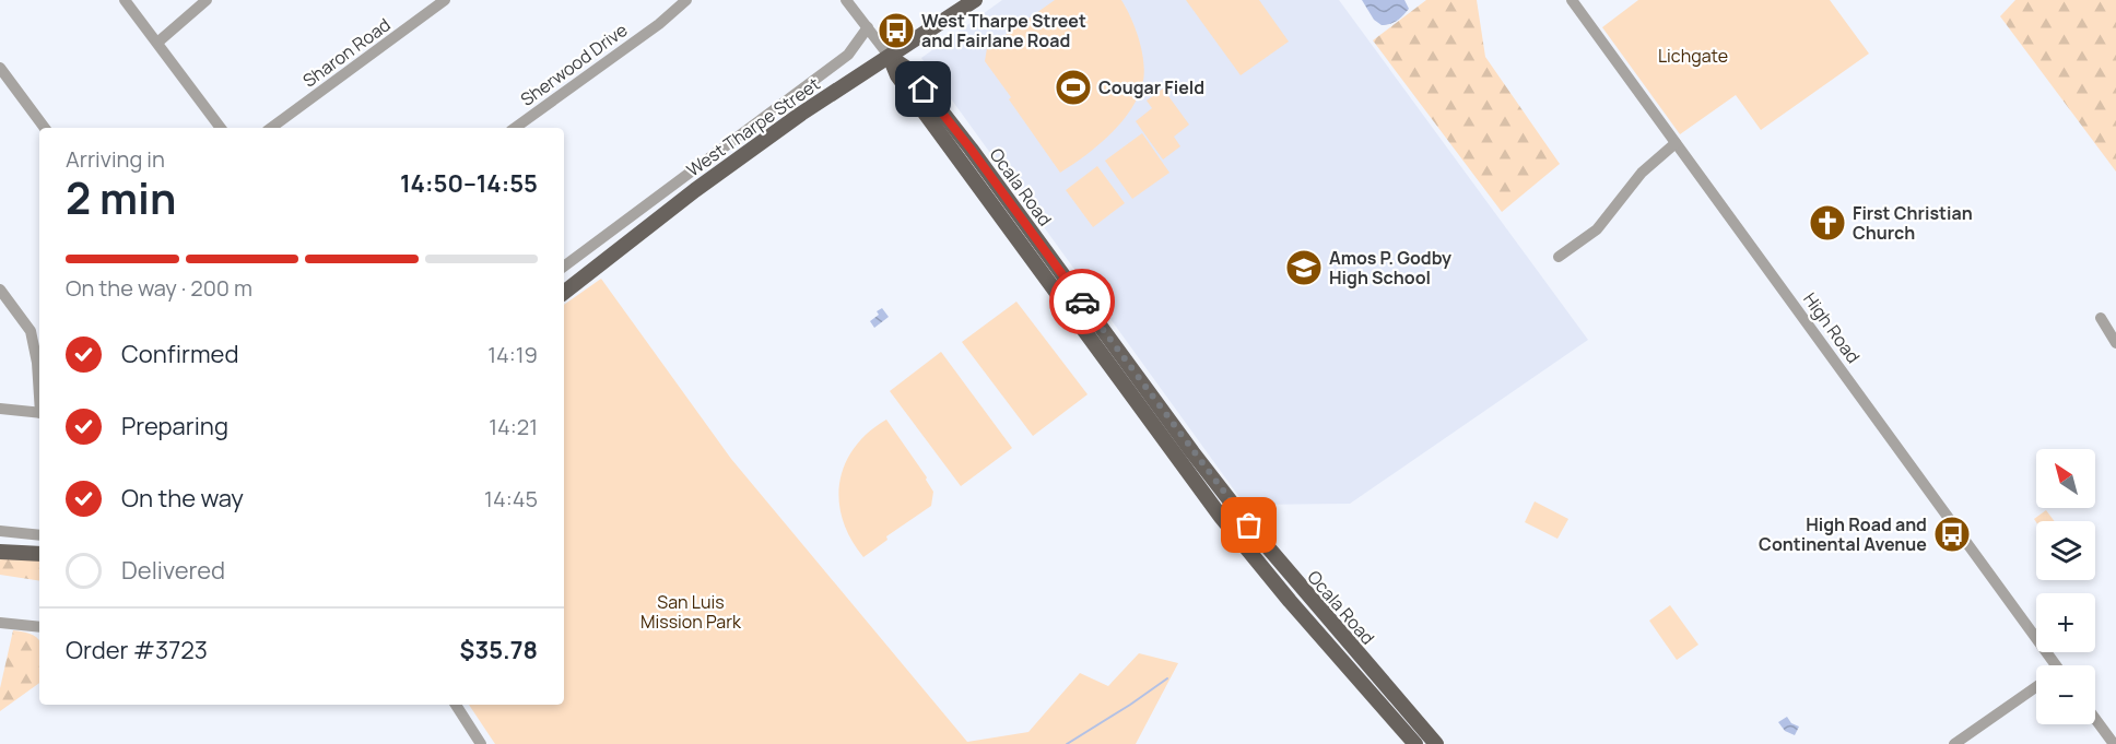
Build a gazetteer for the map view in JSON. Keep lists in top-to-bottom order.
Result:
{
  "streets": {
    "main road": ["West Tharpe Street", "Ocala Road"],
    "street": ["Sharon Road", "Sherwood Drive", "High Road"]
  },
  "crossings": [
    ["West Tharpe Street", "Ocala Road"]
  ],
  "parks": ["Lichgate", "San Luis Mission Park"],
  "places": {
    "bus stop": ["West Tharpe Street and Fairlane Road", "High Road and Continental Avenue"],
    "sports": ["Cougar Field"],
    "church": ["First Christian Church"],
    "school or university": ["Amos P. Godby High School"]
  },
  "north": "top left",
  "page": {
    "heading": ["2 min", "Arriving in", "14:50–14:55"],
    "panel": ["Order #3723", "$35.78"],
    "bar": "On the way · 200 m",
    "list": [
      ["Confirmed", "14:19"],
      ["Preparing", "14:21"],
      ["On the way", "14:45"],
      "Delivered"
    ],
    "map_buttons": ["+", "−"]
  }
}
